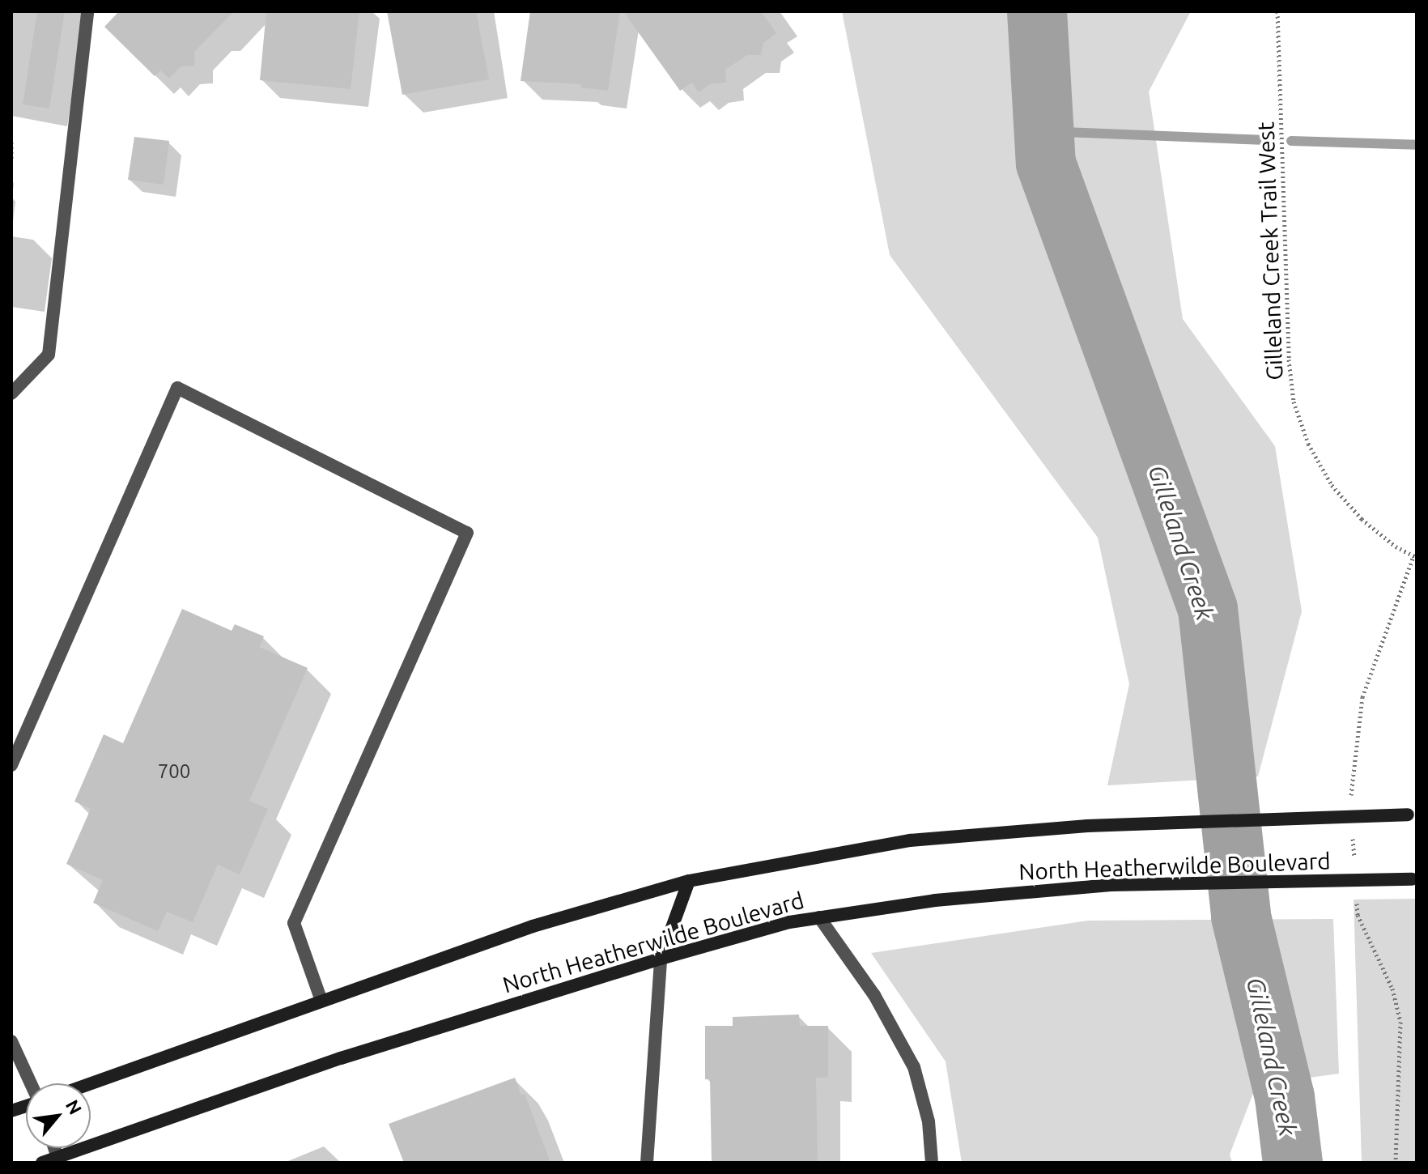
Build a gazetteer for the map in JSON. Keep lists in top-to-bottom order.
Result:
{
  "streets": {
    "main road": ["North Heatherwilde Boulevard"],
    "path": ["Gilleland Creek Trail West"]
  },
  "water": ["Gilleland Creek"],
  "house_numbers": ["700"],
  "north": "top right"
}
